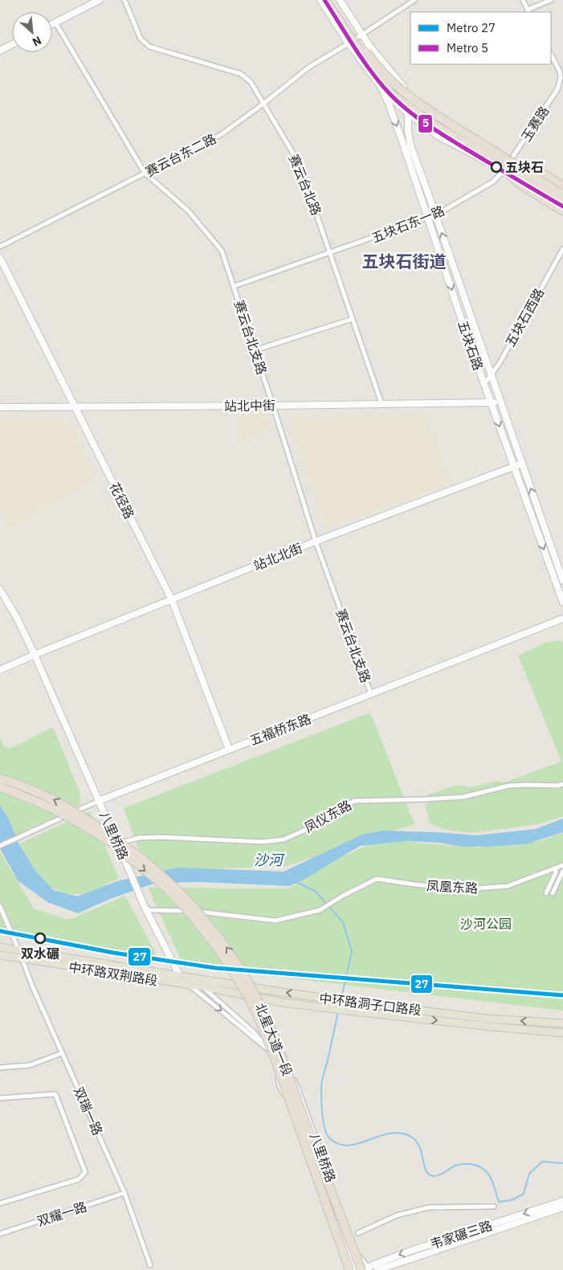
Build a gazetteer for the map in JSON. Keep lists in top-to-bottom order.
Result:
{
  "streets": {
    "highway": ["北星大道一段"],
    "main road": ["中环路双荆路段", "中环路洞子口路段"],
    "street": [
      "玉赛路",
      "赛云台东二路",
      "赛云台北路",
      "五块石东一路",
      "五块石西路",
      "赛云台北支路",
      "五块石路",
      "站北中街",
      "花径路",
      "站北北街",
      "五福桥东路",
      "凤仪东路",
      "八里桥路",
      "凤凰东路",
      "双瑞一路",
      "双耀一路",
      "韦家碾三路"
    ]
  },
  "crossings": [
    ["玉赛路", "五块石东一路"],
    ["赛云台东二路", "赛云台北路"],
    ["赛云台东二路", "赛云台北支路"],
    ["赛云台北路", "五块石东一路"],
    ["赛云台北路", "站北中街"],
    ["五块石东一路", "赛云台北支路"],
    ["五块石东一路", "五块石路"],
    ["五块石西路", "五块石路"],
    ["赛云台北支路", "站北中街"],
    ["赛云台北支路", "站北北街"],
    ["赛云台北支路", "五福桥东路"],
    ["五块石路", "站北中街"],
    ["五块石路", "站北北街"],
    ["站北中街", "花径路"],
    ["花径路", "站北北街"],
    ["花径路", "五福桥东路"],
    ["站北北街", "八里桥路"],
    ["五福桥东路", "八里桥路"],
    ["凤仪东路", "八里桥路"],
    ["八里桥路", "凤凰东路"],
    ["八里桥路", "中环路双荆路段"],
    ["八里桥路", "中环路洞子口路段"],
    ["八里桥路", "北星大道一段"],
    ["八里桥路", "韦家碾三路"],
    ["中环路双荆路段", "中环路洞子口路段"],
    ["中环路双荆路段", "双瑞一路"],
    ["北星大道一段", "韦家碾三路"],
    ["双瑞一路", "双耀一路"]
  ],
  "districts": ["五块石街道"],
  "water": ["沙河"],
  "parks": ["沙河公园"],
  "places": ["五块石", "双水碾"],
  "lines": ["metro line 5", "metro line 27"],
  "legend": ["Metro 27", "Metro 5"],
  "north": "bottom right"
}
